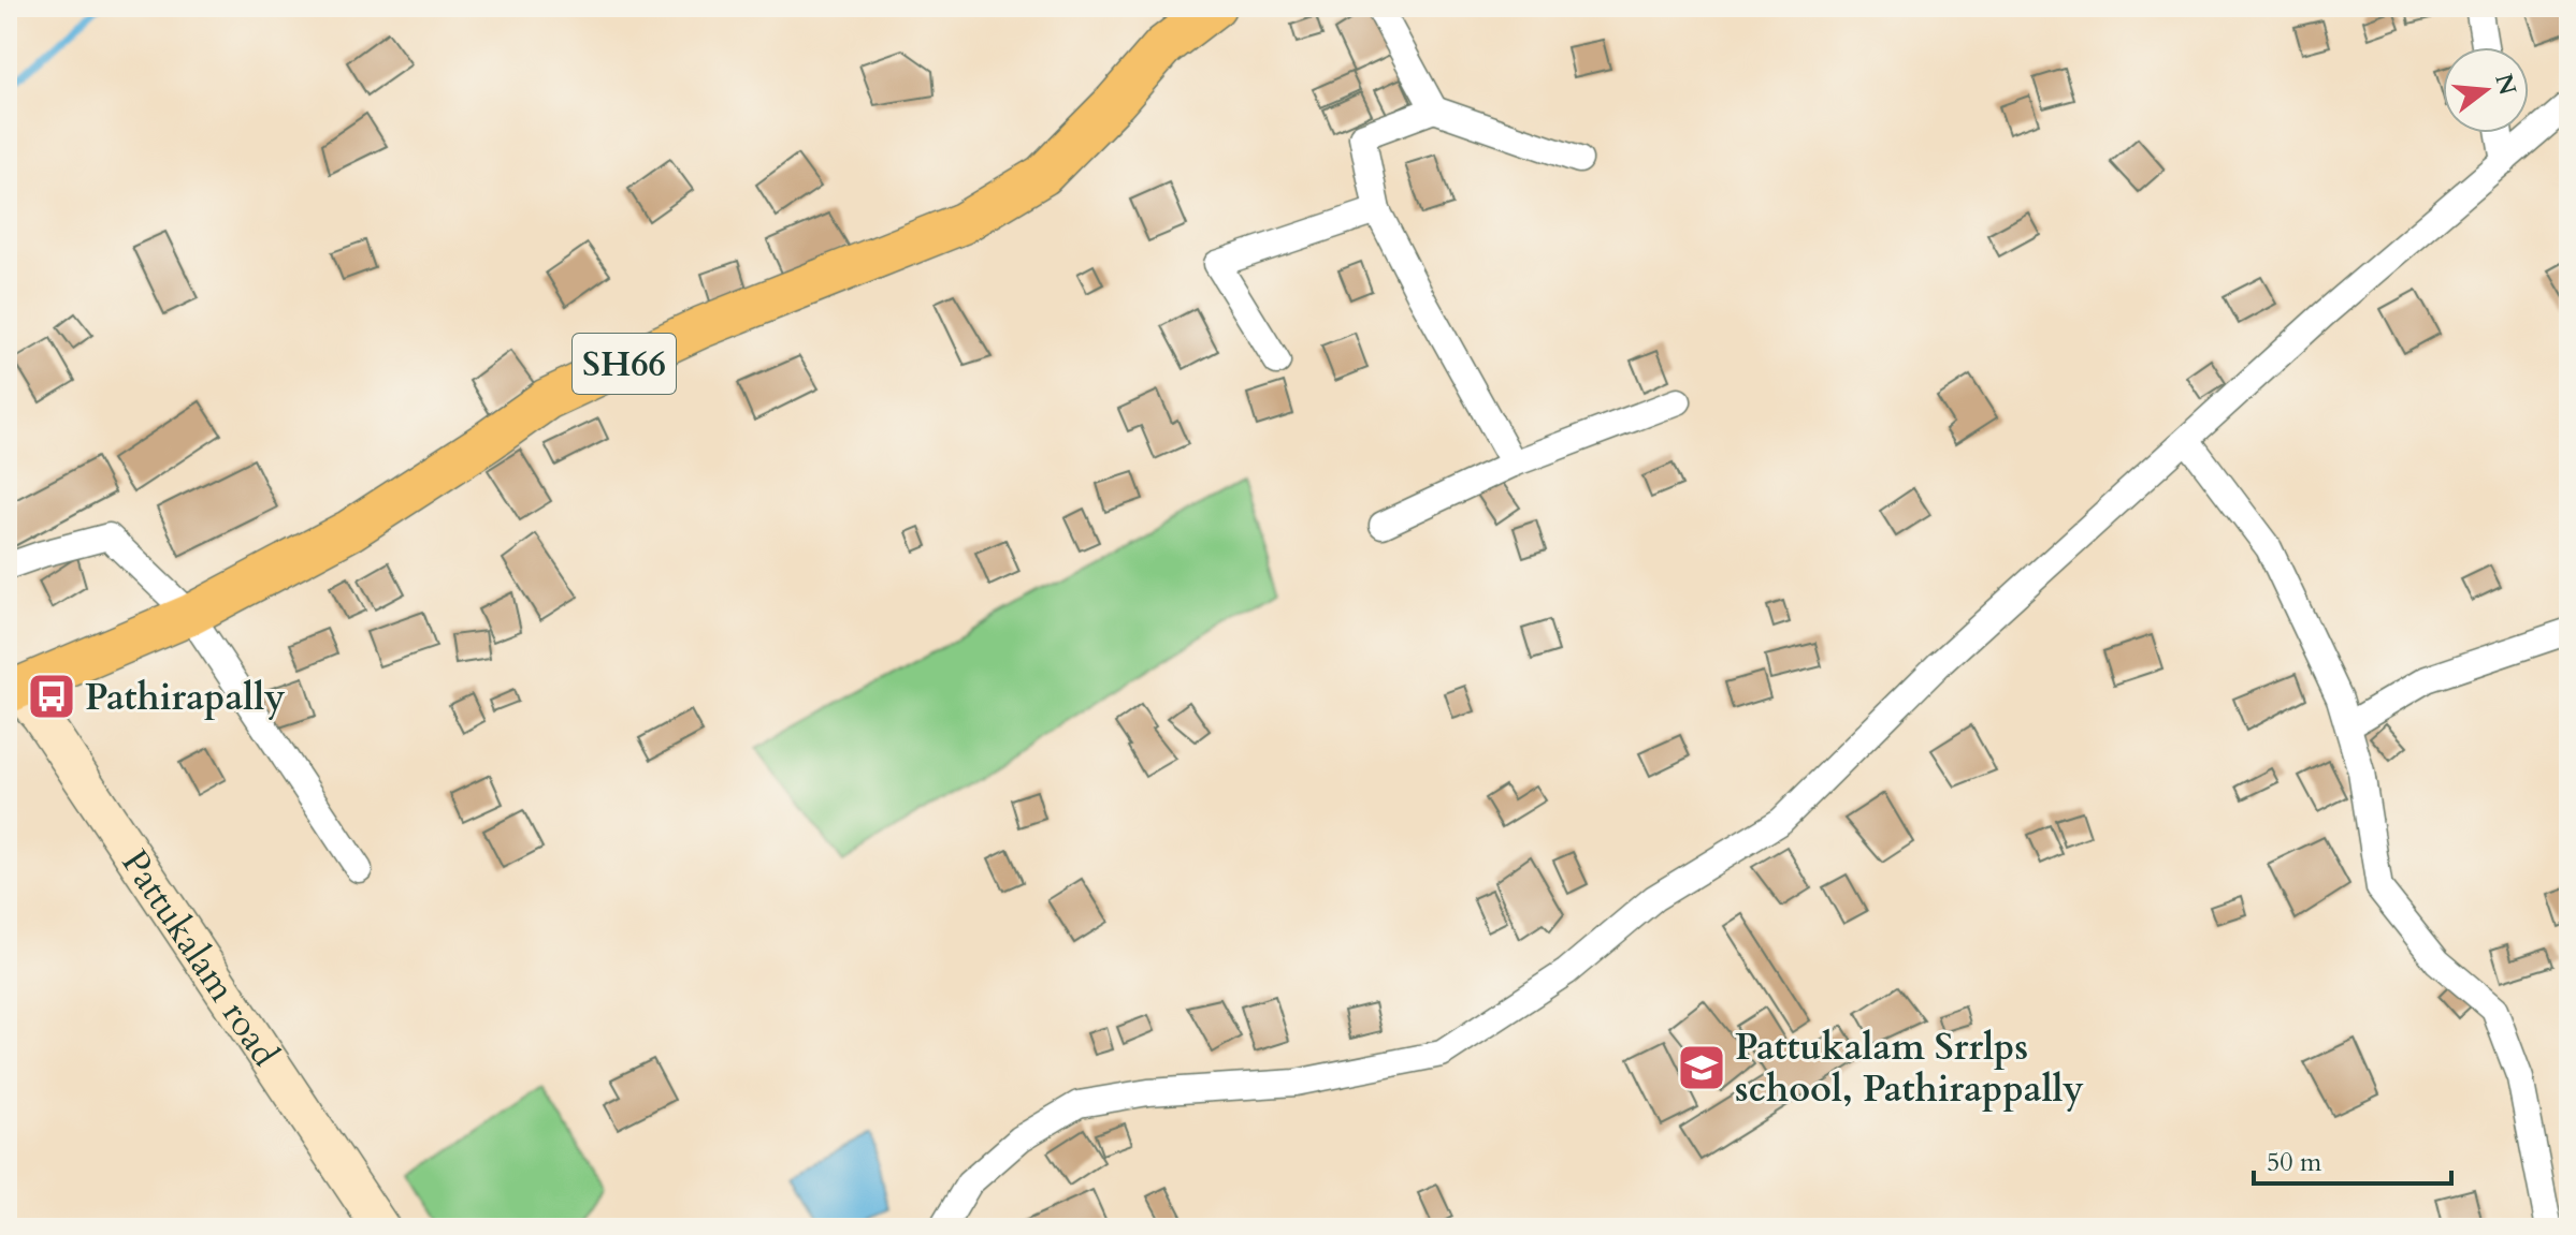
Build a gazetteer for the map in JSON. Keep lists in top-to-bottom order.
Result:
{
  "streets": {
    "main road": ["SH66", "Pattukalam road"]
  },
  "crossings": [
    ["SH66", "Pattukalam road"]
  ],
  "places": {
    "bus stop": ["Pathirapally"],
    "school or university": ["Pattukalam Srrlps school, Pathirappally"]
  },
  "scale_bar": "50 m",
  "north": "right"
}
